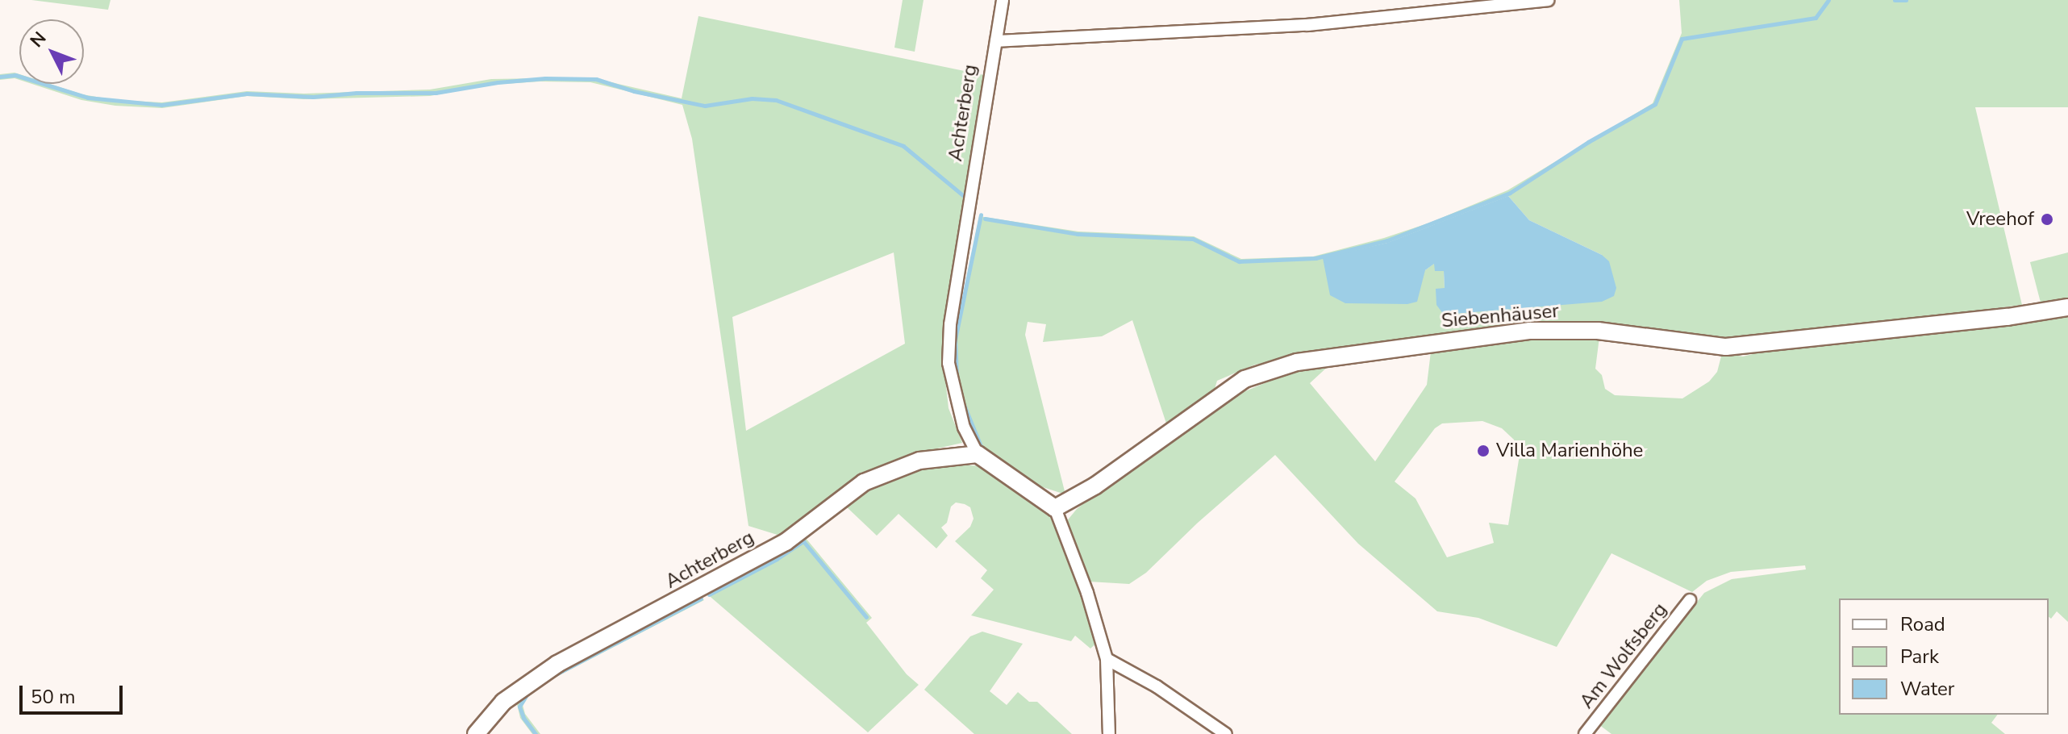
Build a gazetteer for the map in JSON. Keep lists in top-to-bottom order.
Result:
{
  "streets": {
    "street": ["Achterberg", "Siebenhäuser", "Am Wolfsberg"]
  },
  "crossings": [
    ["Achterberg", "Siebenhäuser"]
  ],
  "places": ["Vreehof", "Villa Marienhöhe"],
  "legend": ["Road", "Park", "Water"],
  "scale_bar": "50 m",
  "north": "top left"
}
